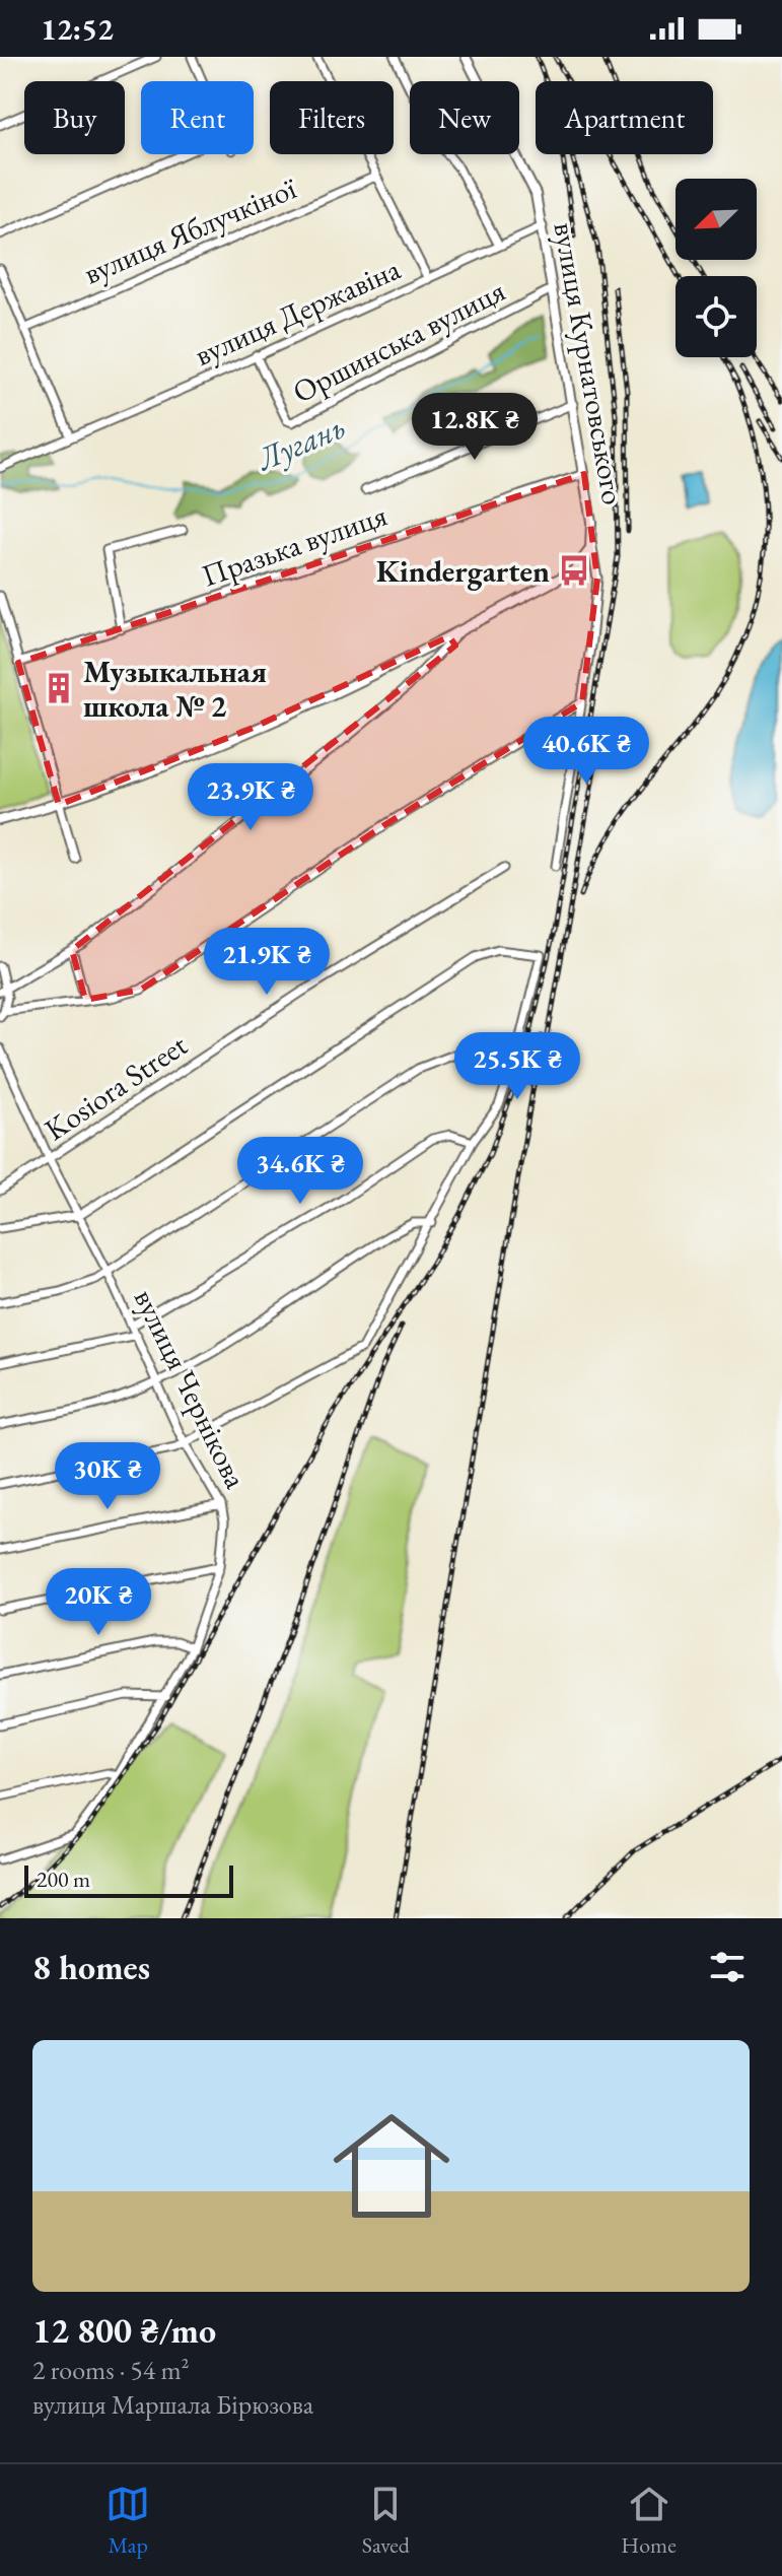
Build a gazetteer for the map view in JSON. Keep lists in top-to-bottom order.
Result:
{
  "streets": {
    "street": [
      "вулиця Яблучкіної",
      "вулиця Державіна",
      "Оршинська вулиця",
      "вулиця Курнатовського",
      "Празька вулиця",
      "Kosiora Street",
      "вулиця Чернікова"
    ]
  },
  "crossings": [
    ["вулиця Державіна", "Оршинська вулиця"],
    ["вулиця Державіна", "вулиця Курнатовського"],
    ["Оршинська вулиця", "вулиця Курнатовського"],
    ["вулиця Курнатовського", "Празька вулиця"],
    ["Kosiora Street", "вулиця Чернікова"]
  ],
  "water": ["Лугань"],
  "places": {
    "bus stop": ["Kindergarten"],
    "building": ["Музыкальная школа № 2"]
  },
  "scale_bar": "200 m",
  "north": "bottom left",
  "page": {
    "status": "12:52",
    "chip": [
      "Buy",
      "Rent",
      "Filters",
      "New",
      "Apartment"
    ],
    "price": [
      "12.8K ₴",
      "40.6K ₴",
      "23.9K ₴",
      "21.9K ₴",
      "25.5K ₴",
      "34.6K ₴",
      "30K ₴",
      "20K ₴"
    ],
    "scale": "200 m",
    "heading": "8 homes",
    "list": [
      {
        "name": "12 800 ₴/mo",
        "note": "2 rooms · 54 m² · вулиця Маршала Бірюзова"
      }
    ],
    "tabs": ["Map", "Saved", "Home"]
  }
}
